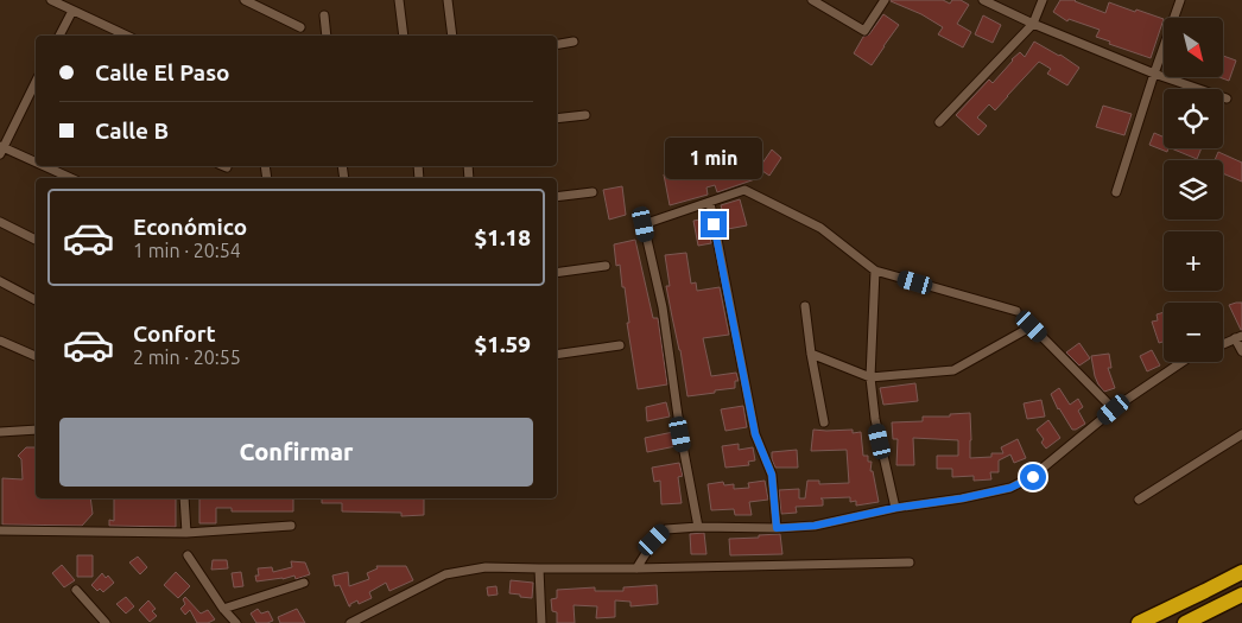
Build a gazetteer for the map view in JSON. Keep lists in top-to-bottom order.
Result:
{
  "north": "bottom right",
  "page": {
    "map_buttons": ["+", "−"],
    "banner": ["Calle El Paso", "Calle B"],
    "bubble": "1 min",
    "list": [
      {
        "name": "Económico",
        "note": "1 min · 20:54",
        "value": "$1.18"
      },
      {
        "name": "Confort",
        "note": "2 min · 20:55",
        "value": "$1.59"
      }
    ],
    "buttons": "Confirmar"
  }
}
